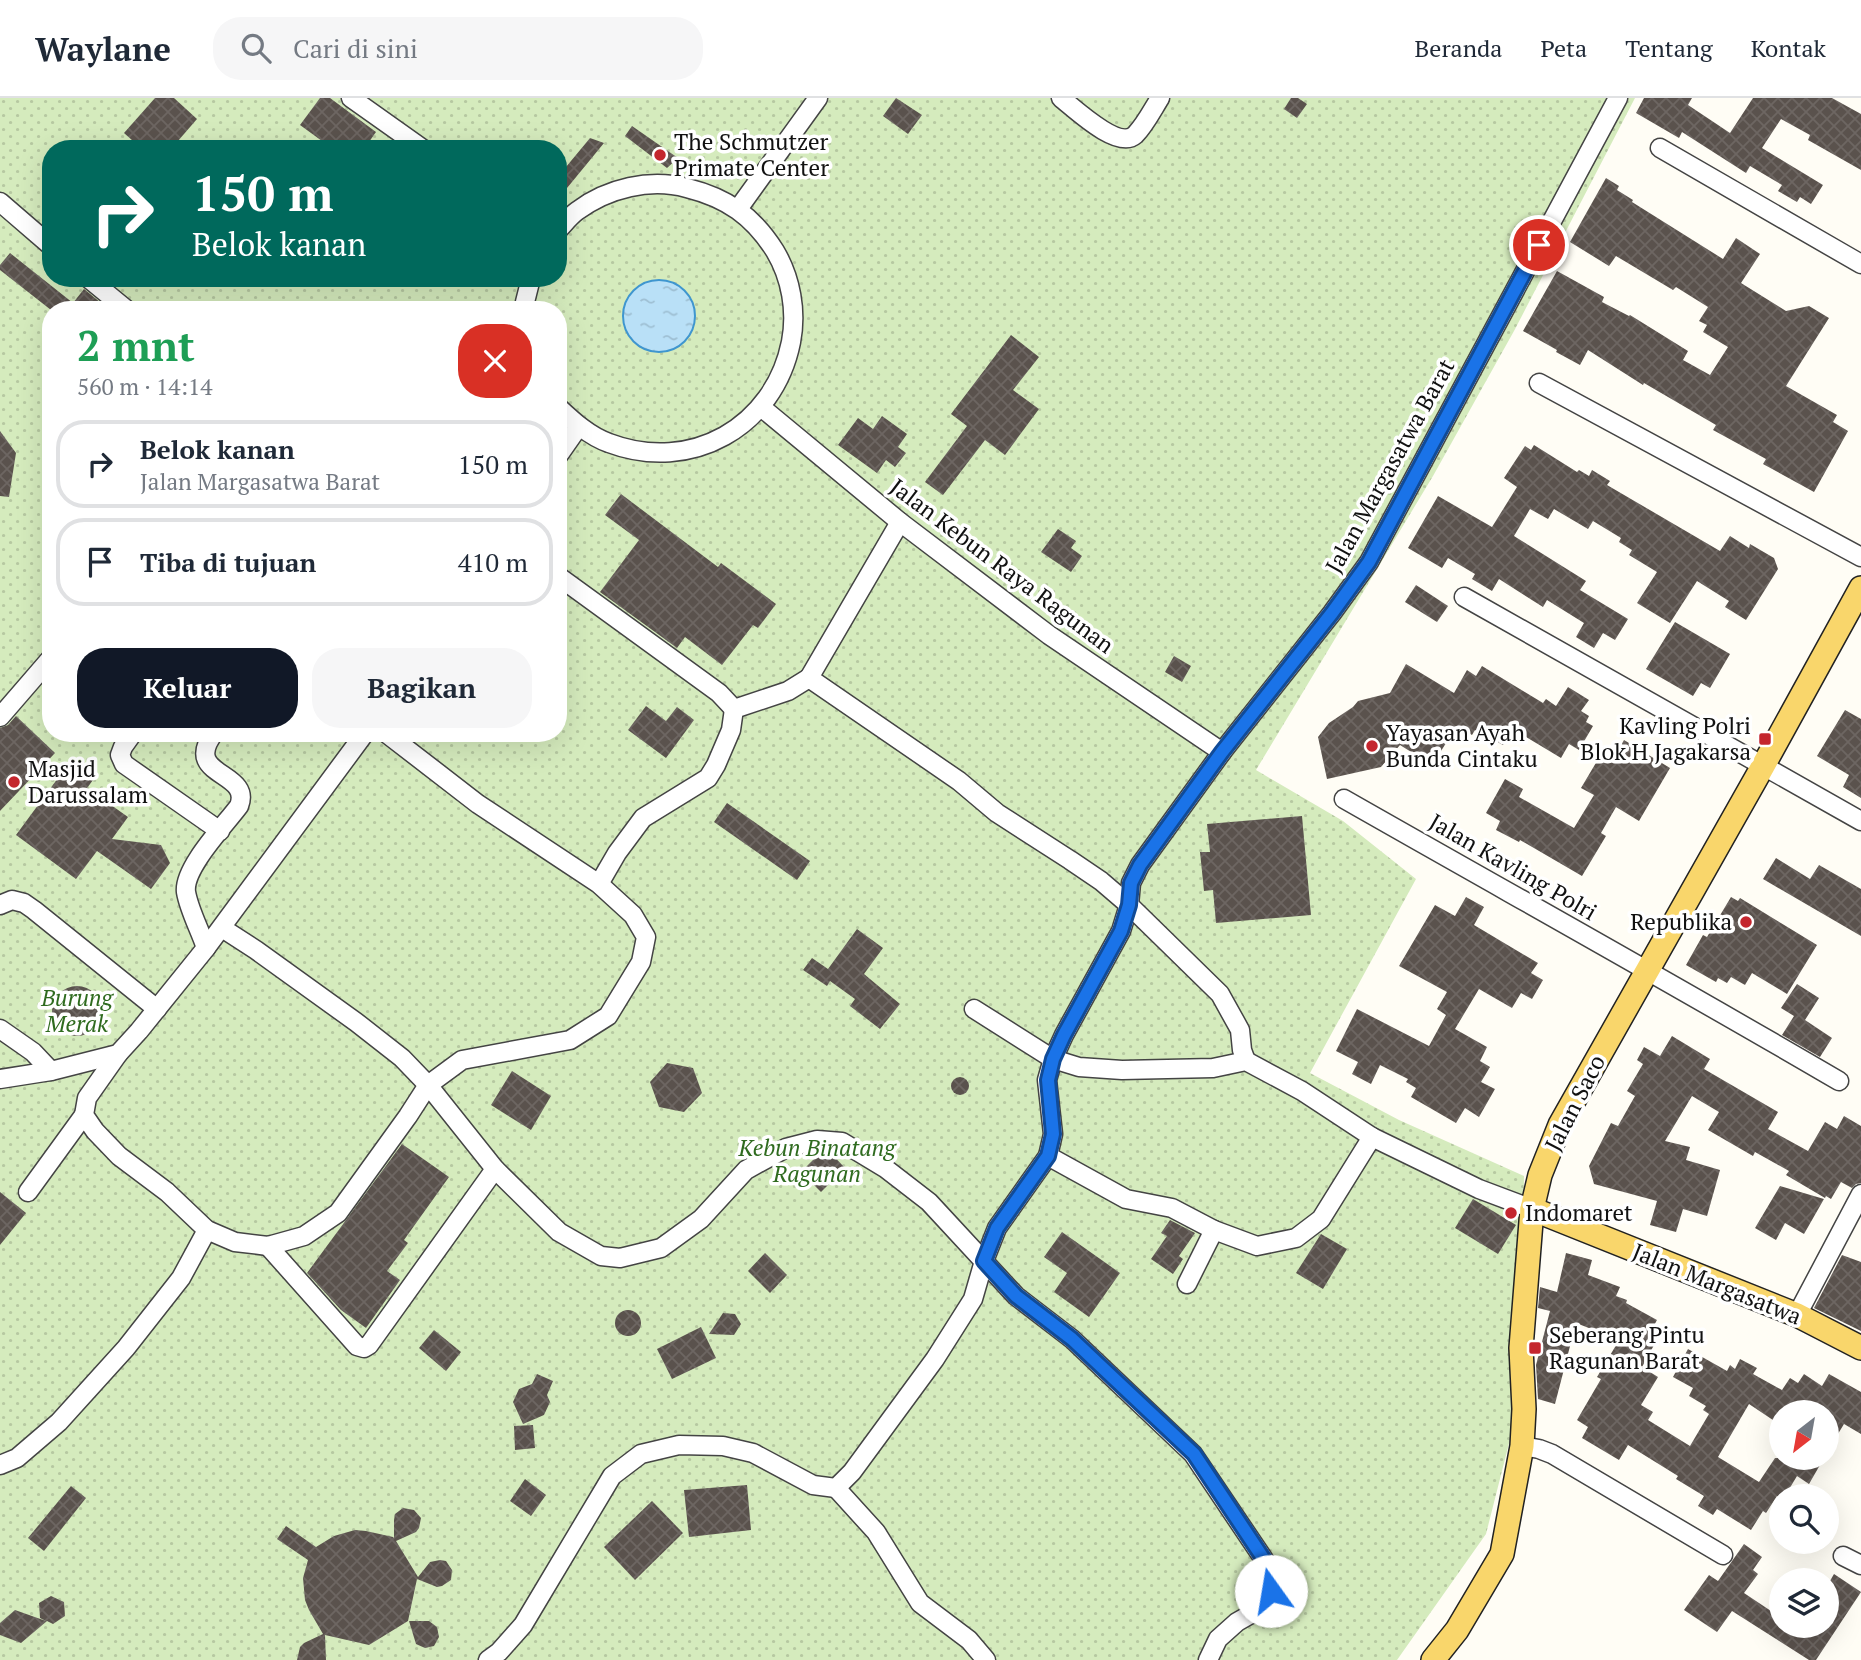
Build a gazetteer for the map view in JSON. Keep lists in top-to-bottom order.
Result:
{
  "streets": {
    "main road": ["Jalan Saco", "Jalan Margasatwa"],
    "street": ["Jalan Margasatwa Barat", "Jalan Kebun Raya Ragunan", "Jalan Kavling Polri"]
  },
  "crossings": [
    ["Jalan Margasatwa Barat", "Jalan Kebun Raya Ragunan"],
    ["Jalan Kavling Polri", "Jalan Saco"],
    ["Jalan Saco", "Jalan Margasatwa"]
  ],
  "parks": ["Burung Merak", "Kebun Binatang Ragunan"],
  "places": {
    "other": [
      "The Schmutzer Primate Center",
      "Yayasan Ayah Bunda Cintaku",
      "Masjid Darussalam",
      "Republika",
      "Indomaret"
    ],
    "transit": ["Kavling Polri Blok H Jagakarsa", "Seberang Pintu Ragunan Barat"]
  },
  "north": "bottom left",
  "page": {
    "header": "Waylane",
    "search": "Cari di sini",
    "nav": [
      "Beranda",
      "Peta",
      "Tentang",
      "Kontak"
    ],
    "turn": ["150 m", "Belok kanan"],
    "heading": ["2 mnt", "560 m · 14:14"],
    "list": [
      {
        "name": "Belok kanan",
        "note": "Jalan Margasatwa Barat",
        "value": "150 m"
      },
      {
        "name": "Tiba di tujuan",
        "value": "410 m"
      }
    ],
    "buttons": ["Keluar", "Bagikan"]
  }
}
